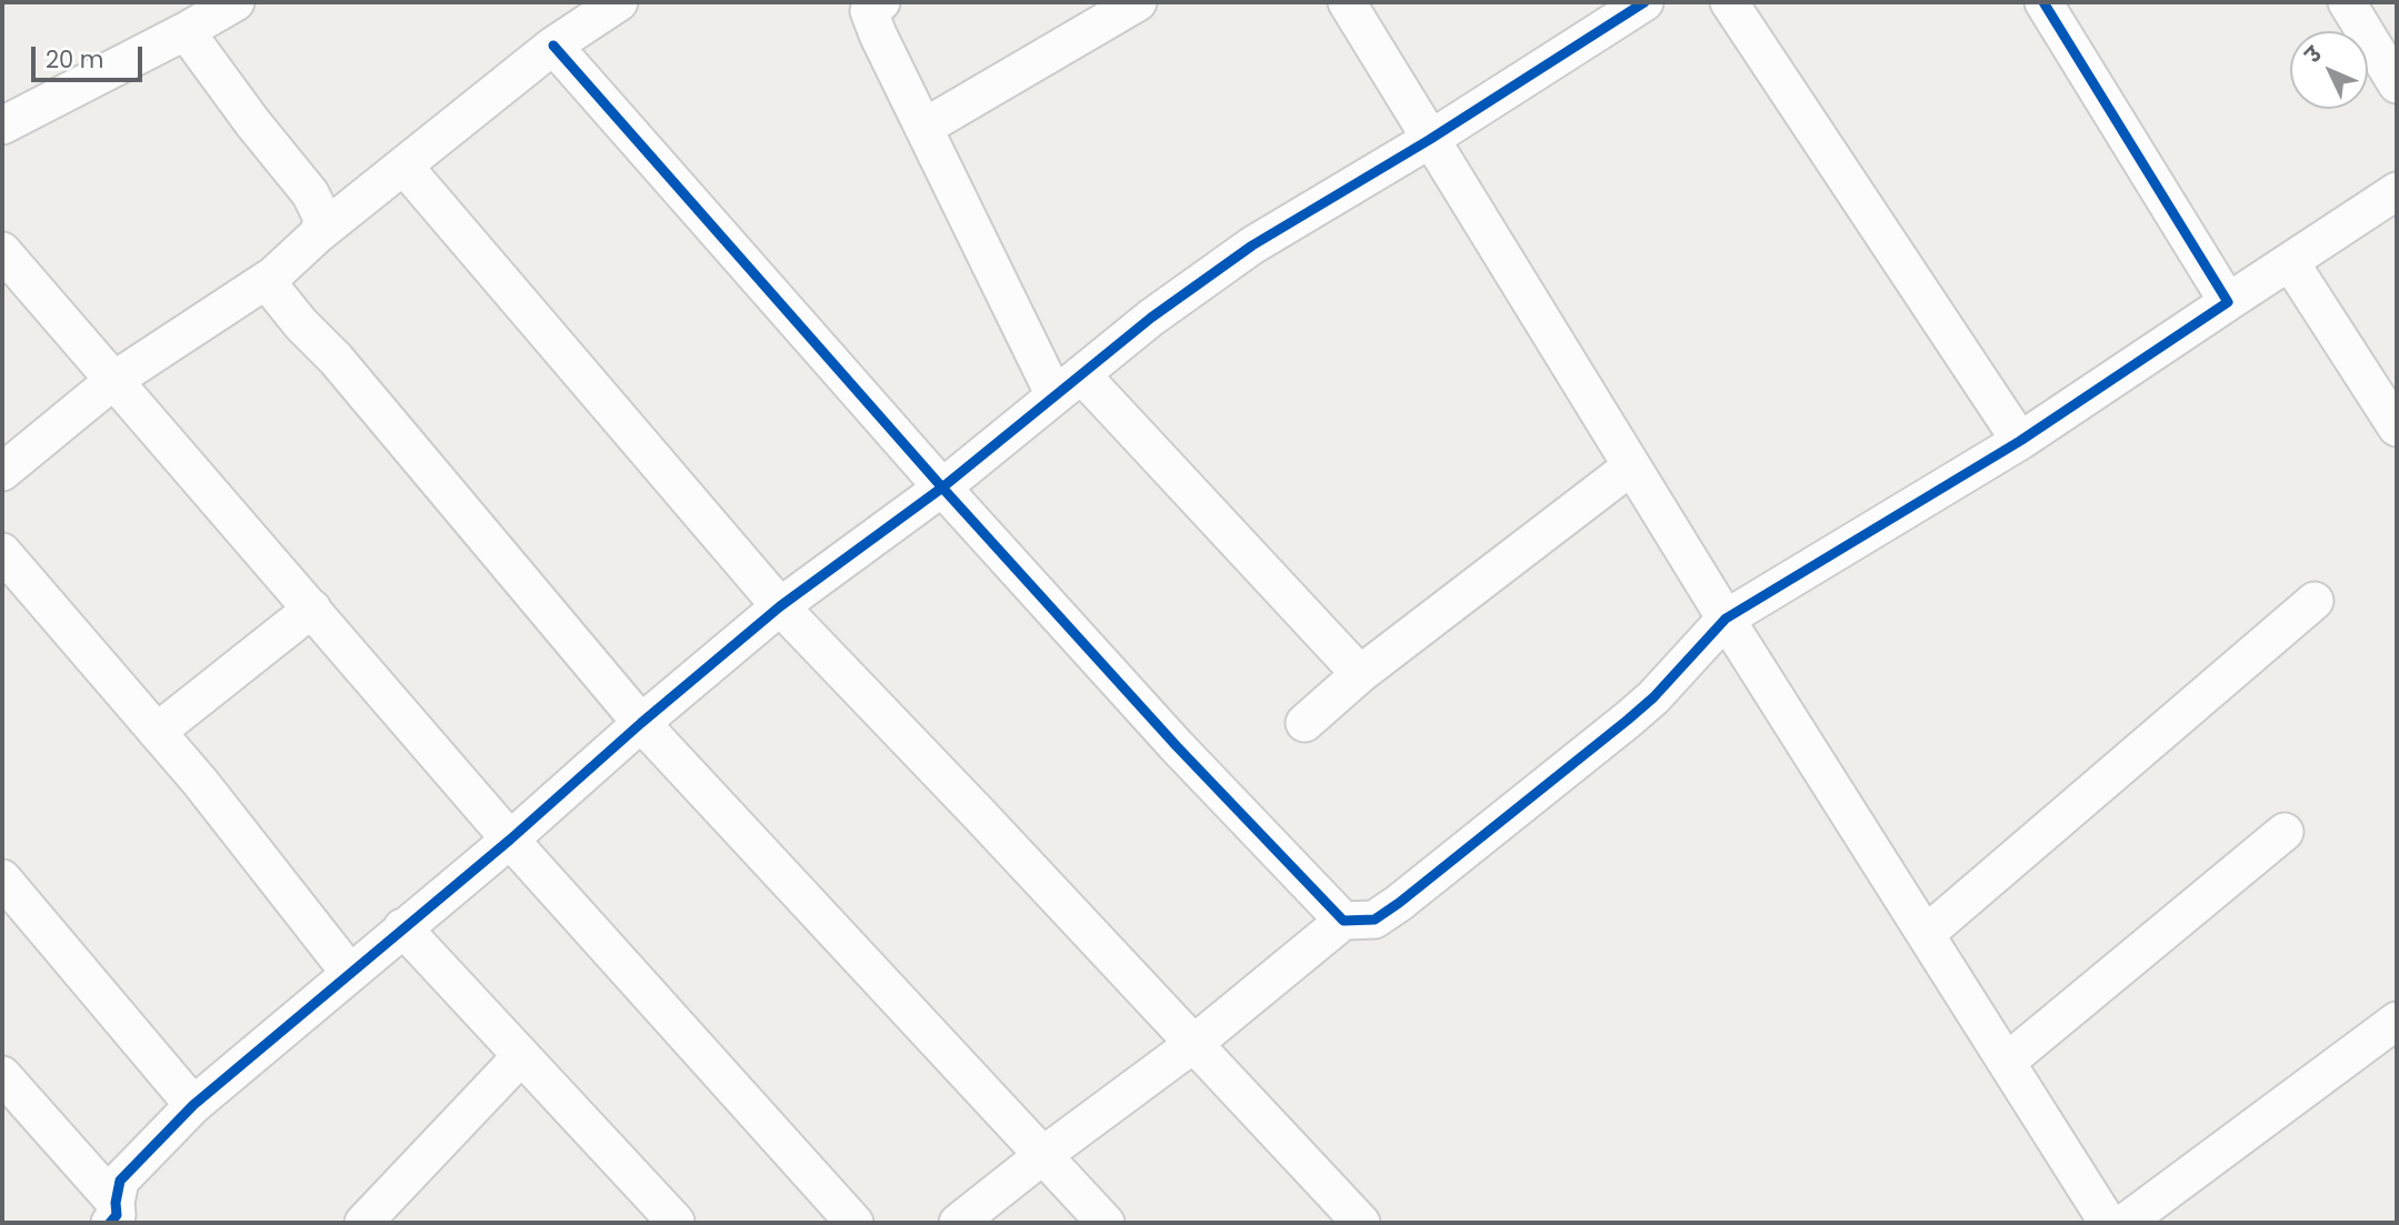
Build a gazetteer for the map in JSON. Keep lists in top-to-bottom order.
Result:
{
  "scale_bar": "20 m",
  "north": "top left"
}
